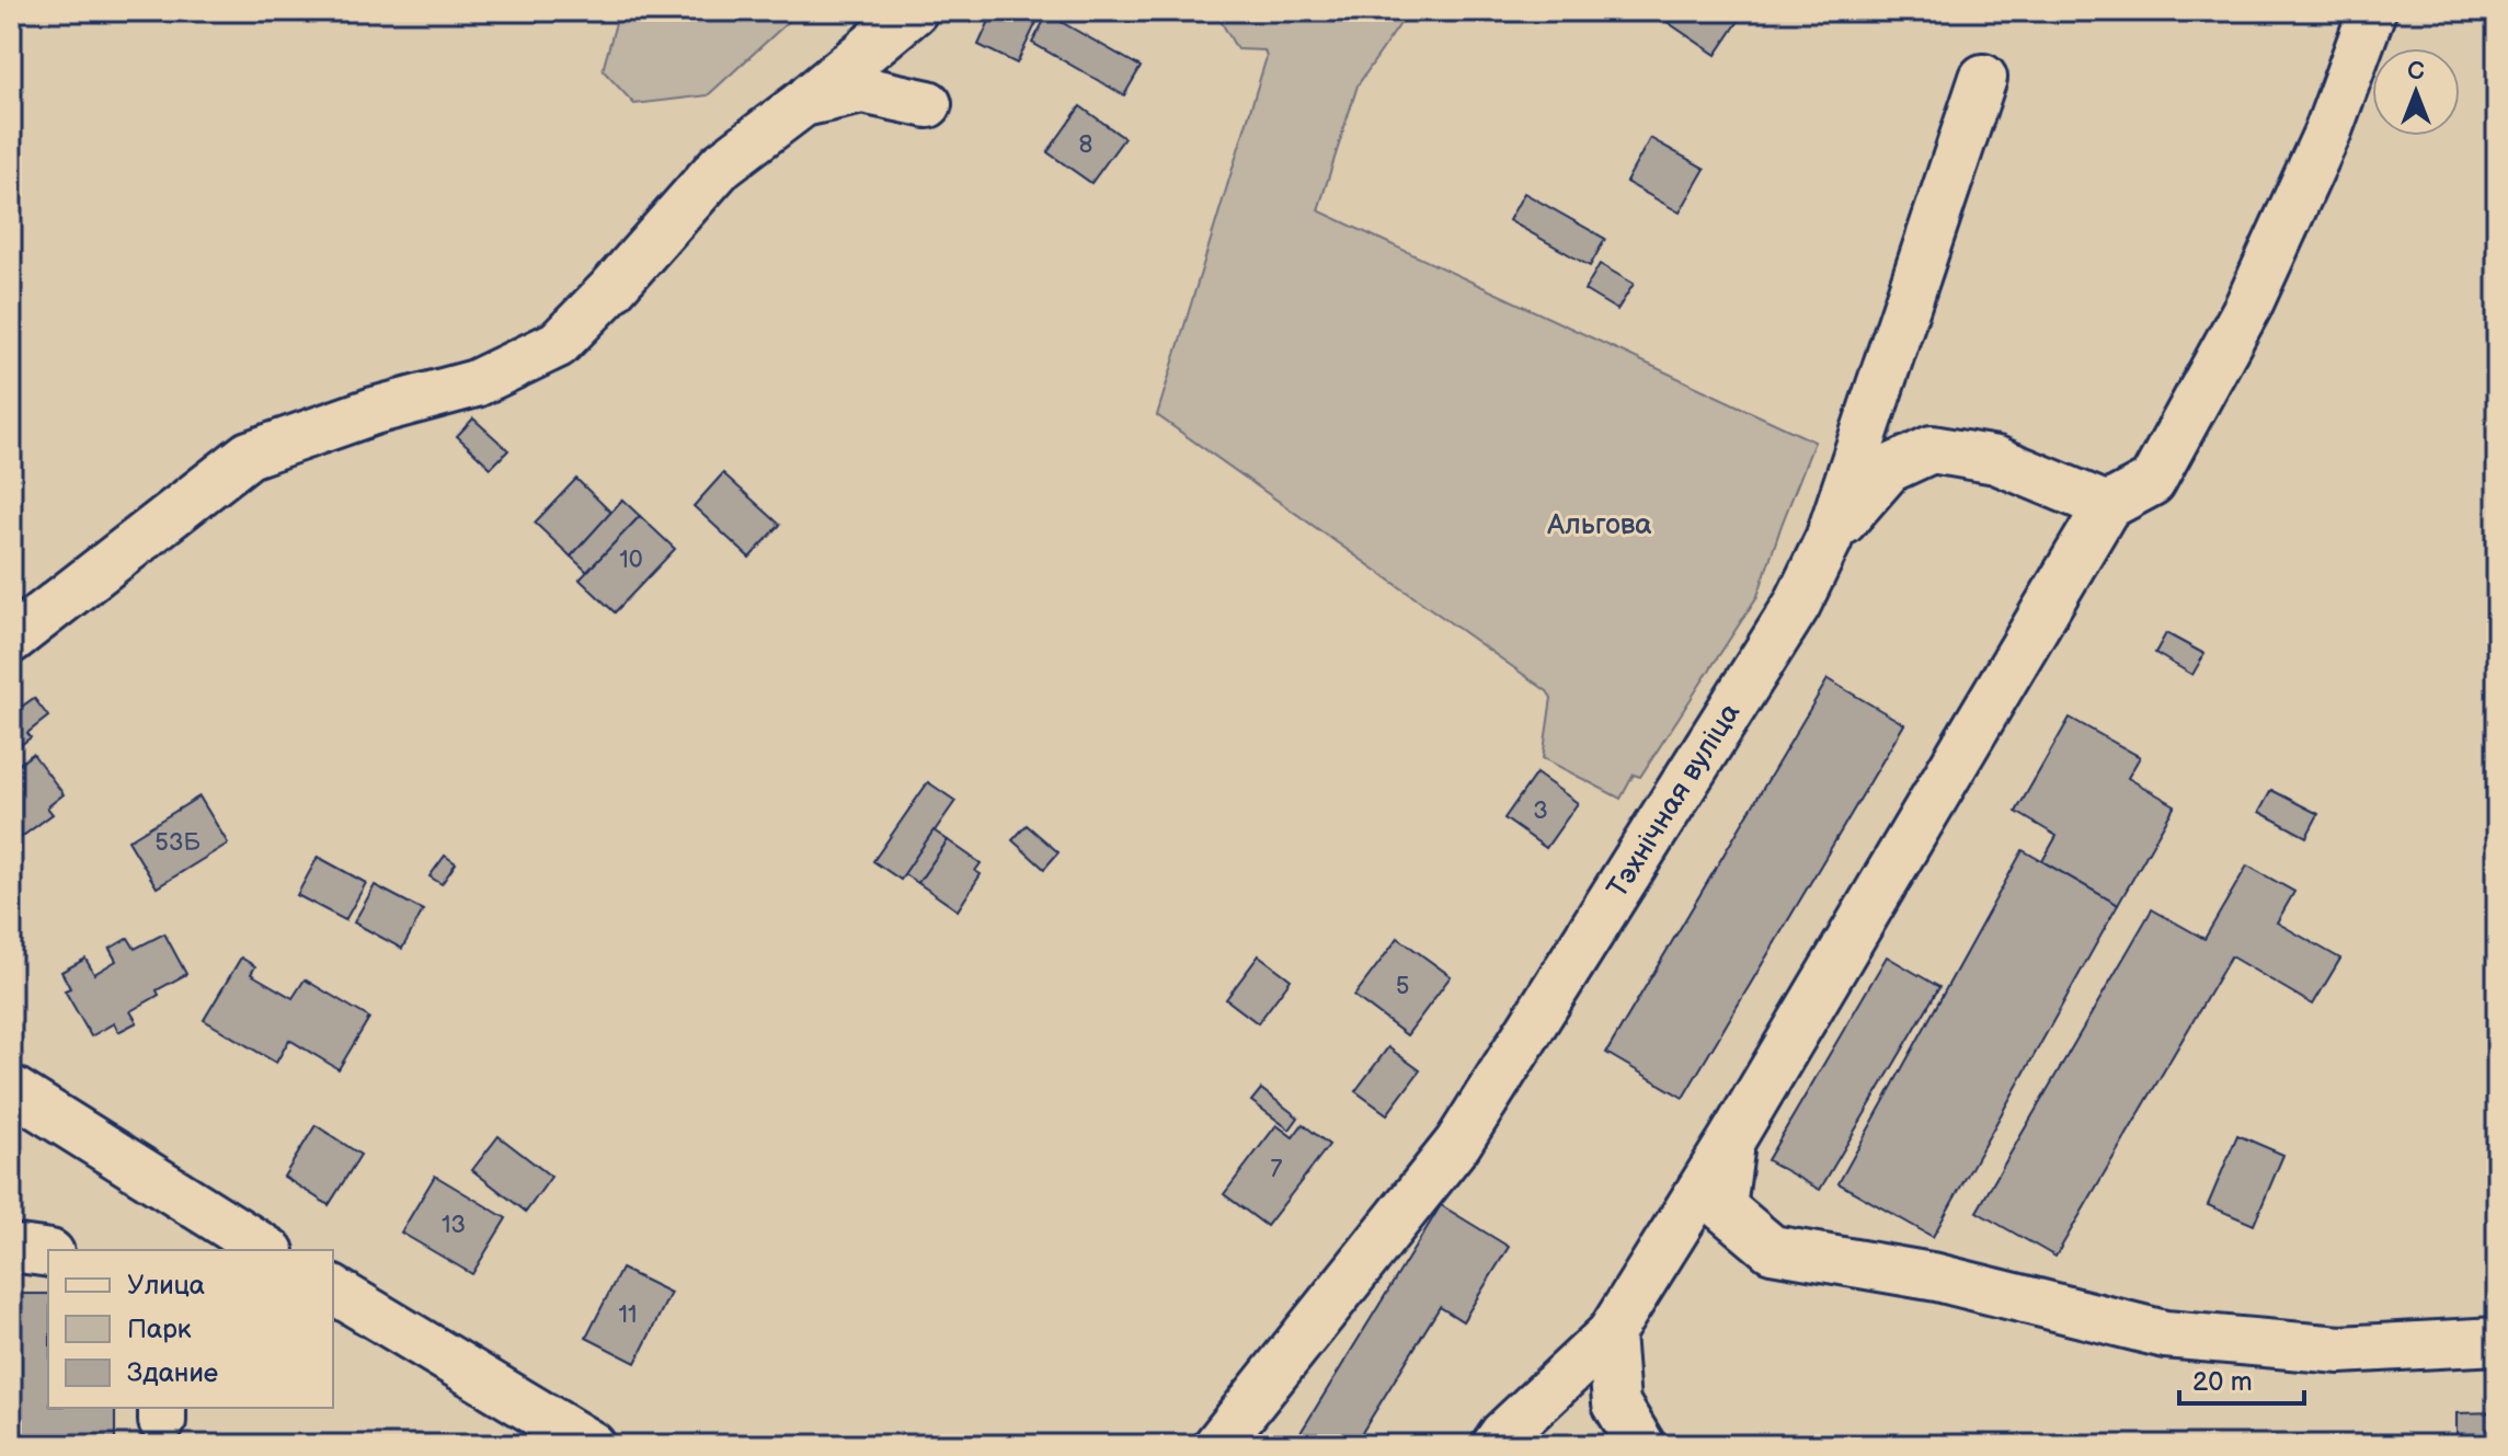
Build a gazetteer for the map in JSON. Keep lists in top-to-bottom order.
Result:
{
  "streets": {
    "street": ["Тэхнічная вуліца"]
  },
  "parks": ["Альгова"],
  "house_numbers": [
    "8",
    "10",
    "3",
    "53Б",
    "5",
    "7",
    "13",
    "11"
  ],
  "legend": ["Улица", "Парк", "Здание"],
  "scale_bar": "20 m",
  "north": "top"
}
